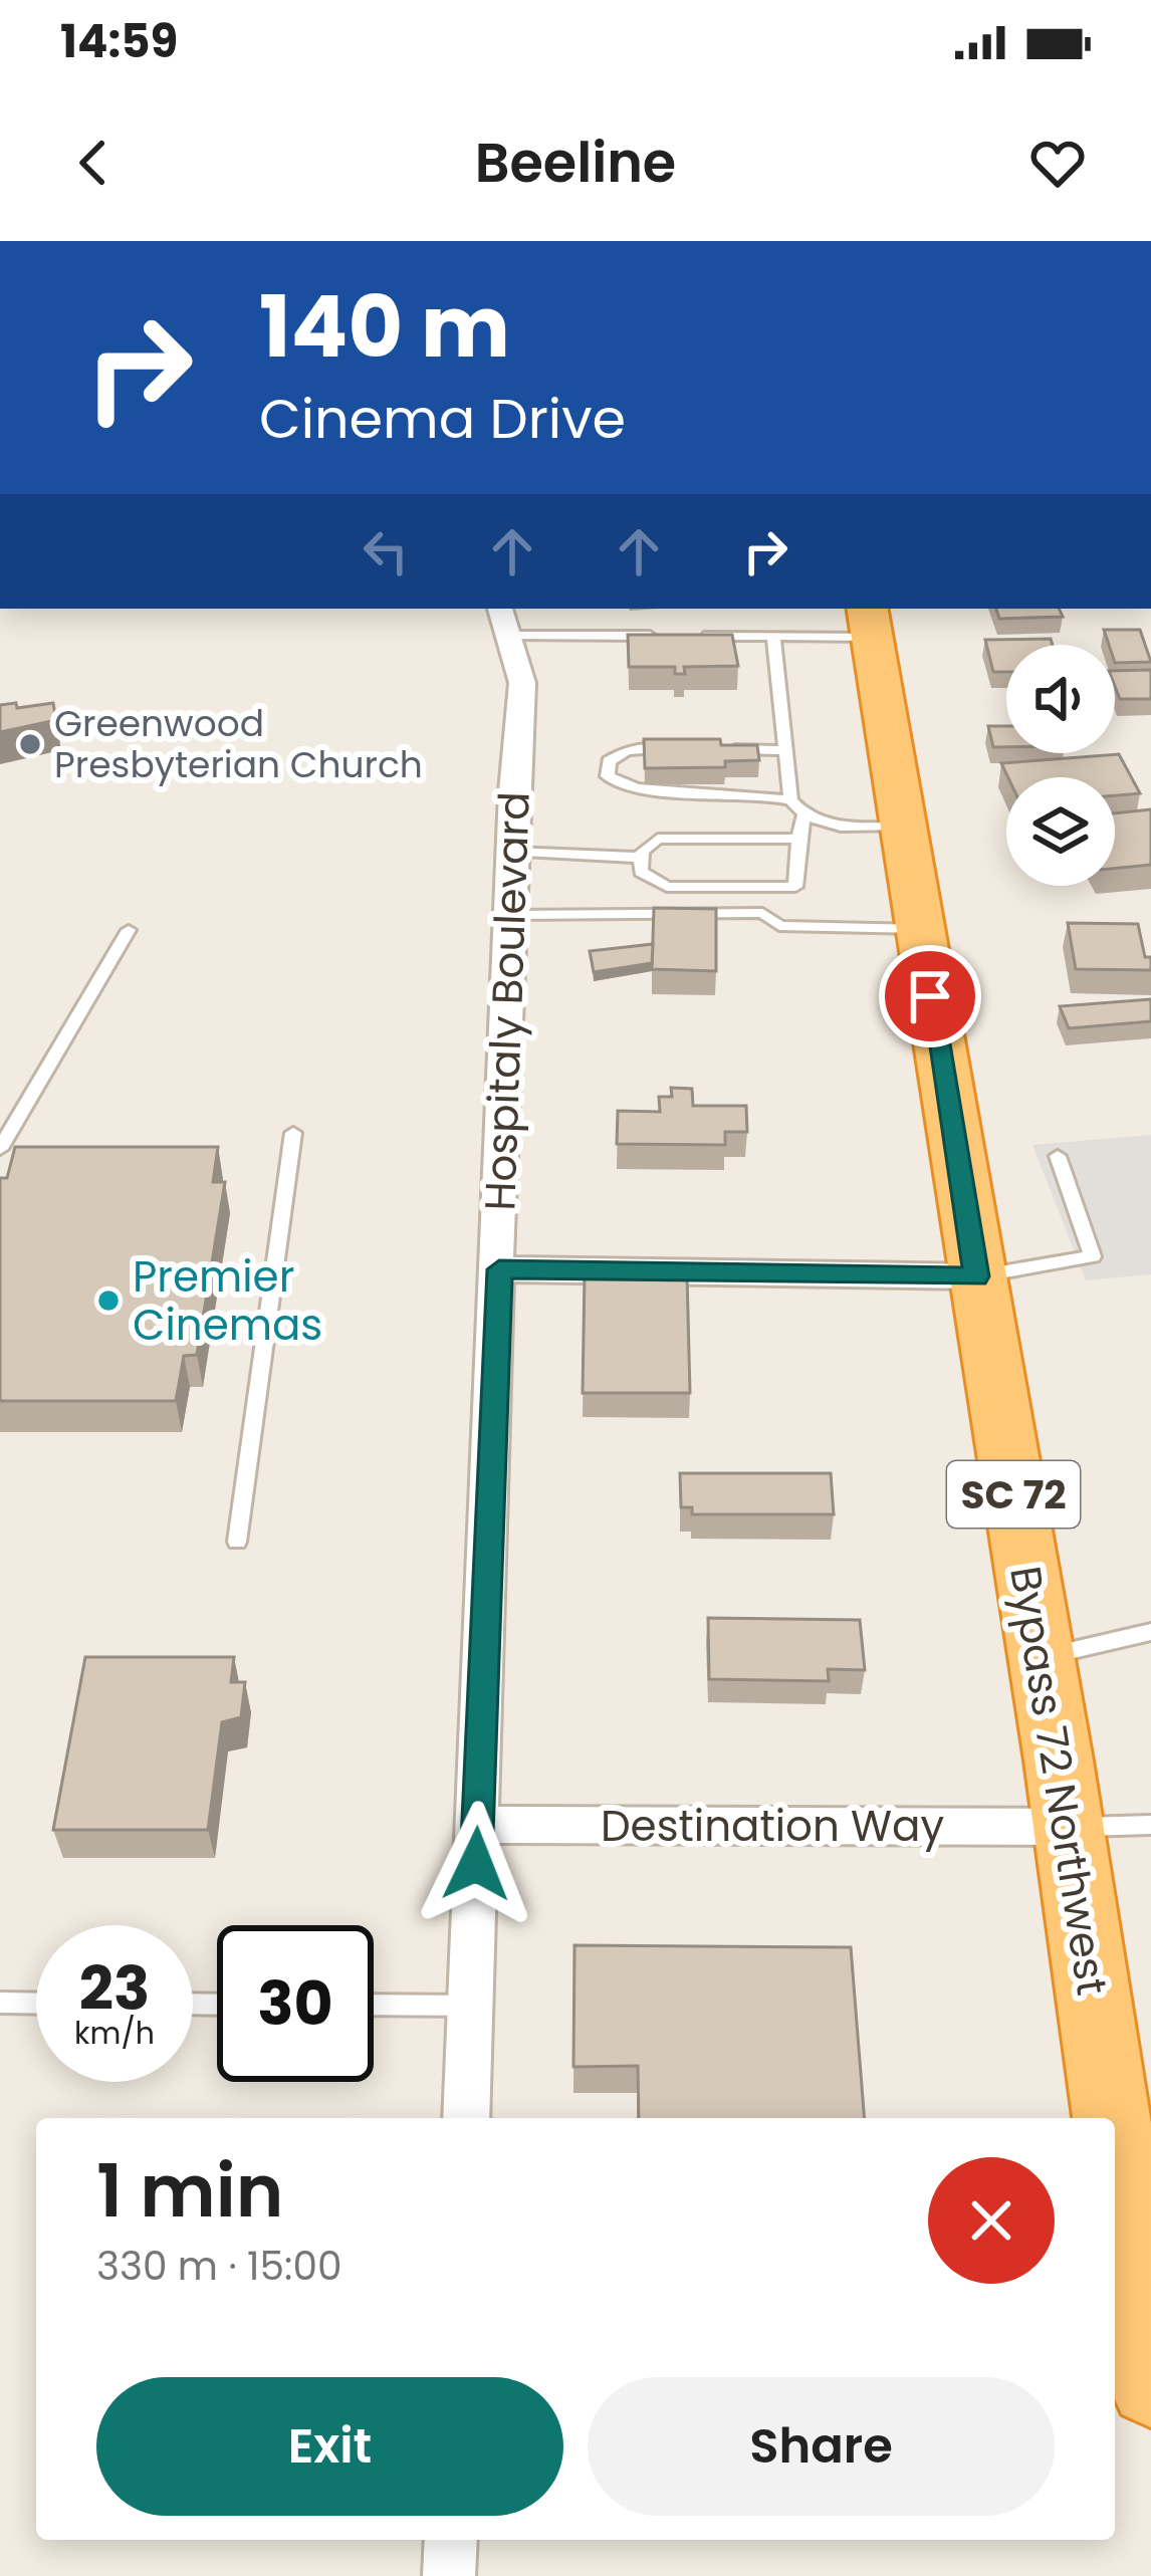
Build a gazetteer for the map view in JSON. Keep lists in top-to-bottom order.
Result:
{
  "streets": {
    "highway": ["SC 72", "Bypass 72 Northwest"],
    "street": ["Hospitaly Boulevard", "Destination Way"]
  },
  "crossings": [
    ["Hospitaly Boulevard", "Destination Way"],
    ["Bypass 72 Northwest", "Destination Way"]
  ],
  "places": ["Greenwood Presbyterian Church", "Premier Cinemas"],
  "page": {
    "status": "14:59",
    "header": "Beeline",
    "turn": ["140 m", "Cinema Drive"],
    "speed": "23 km/h",
    "limit": "30",
    "heading": ["1 min", "330 m · 15:00"],
    "buttons": ["Exit", "Share"]
  }
}
